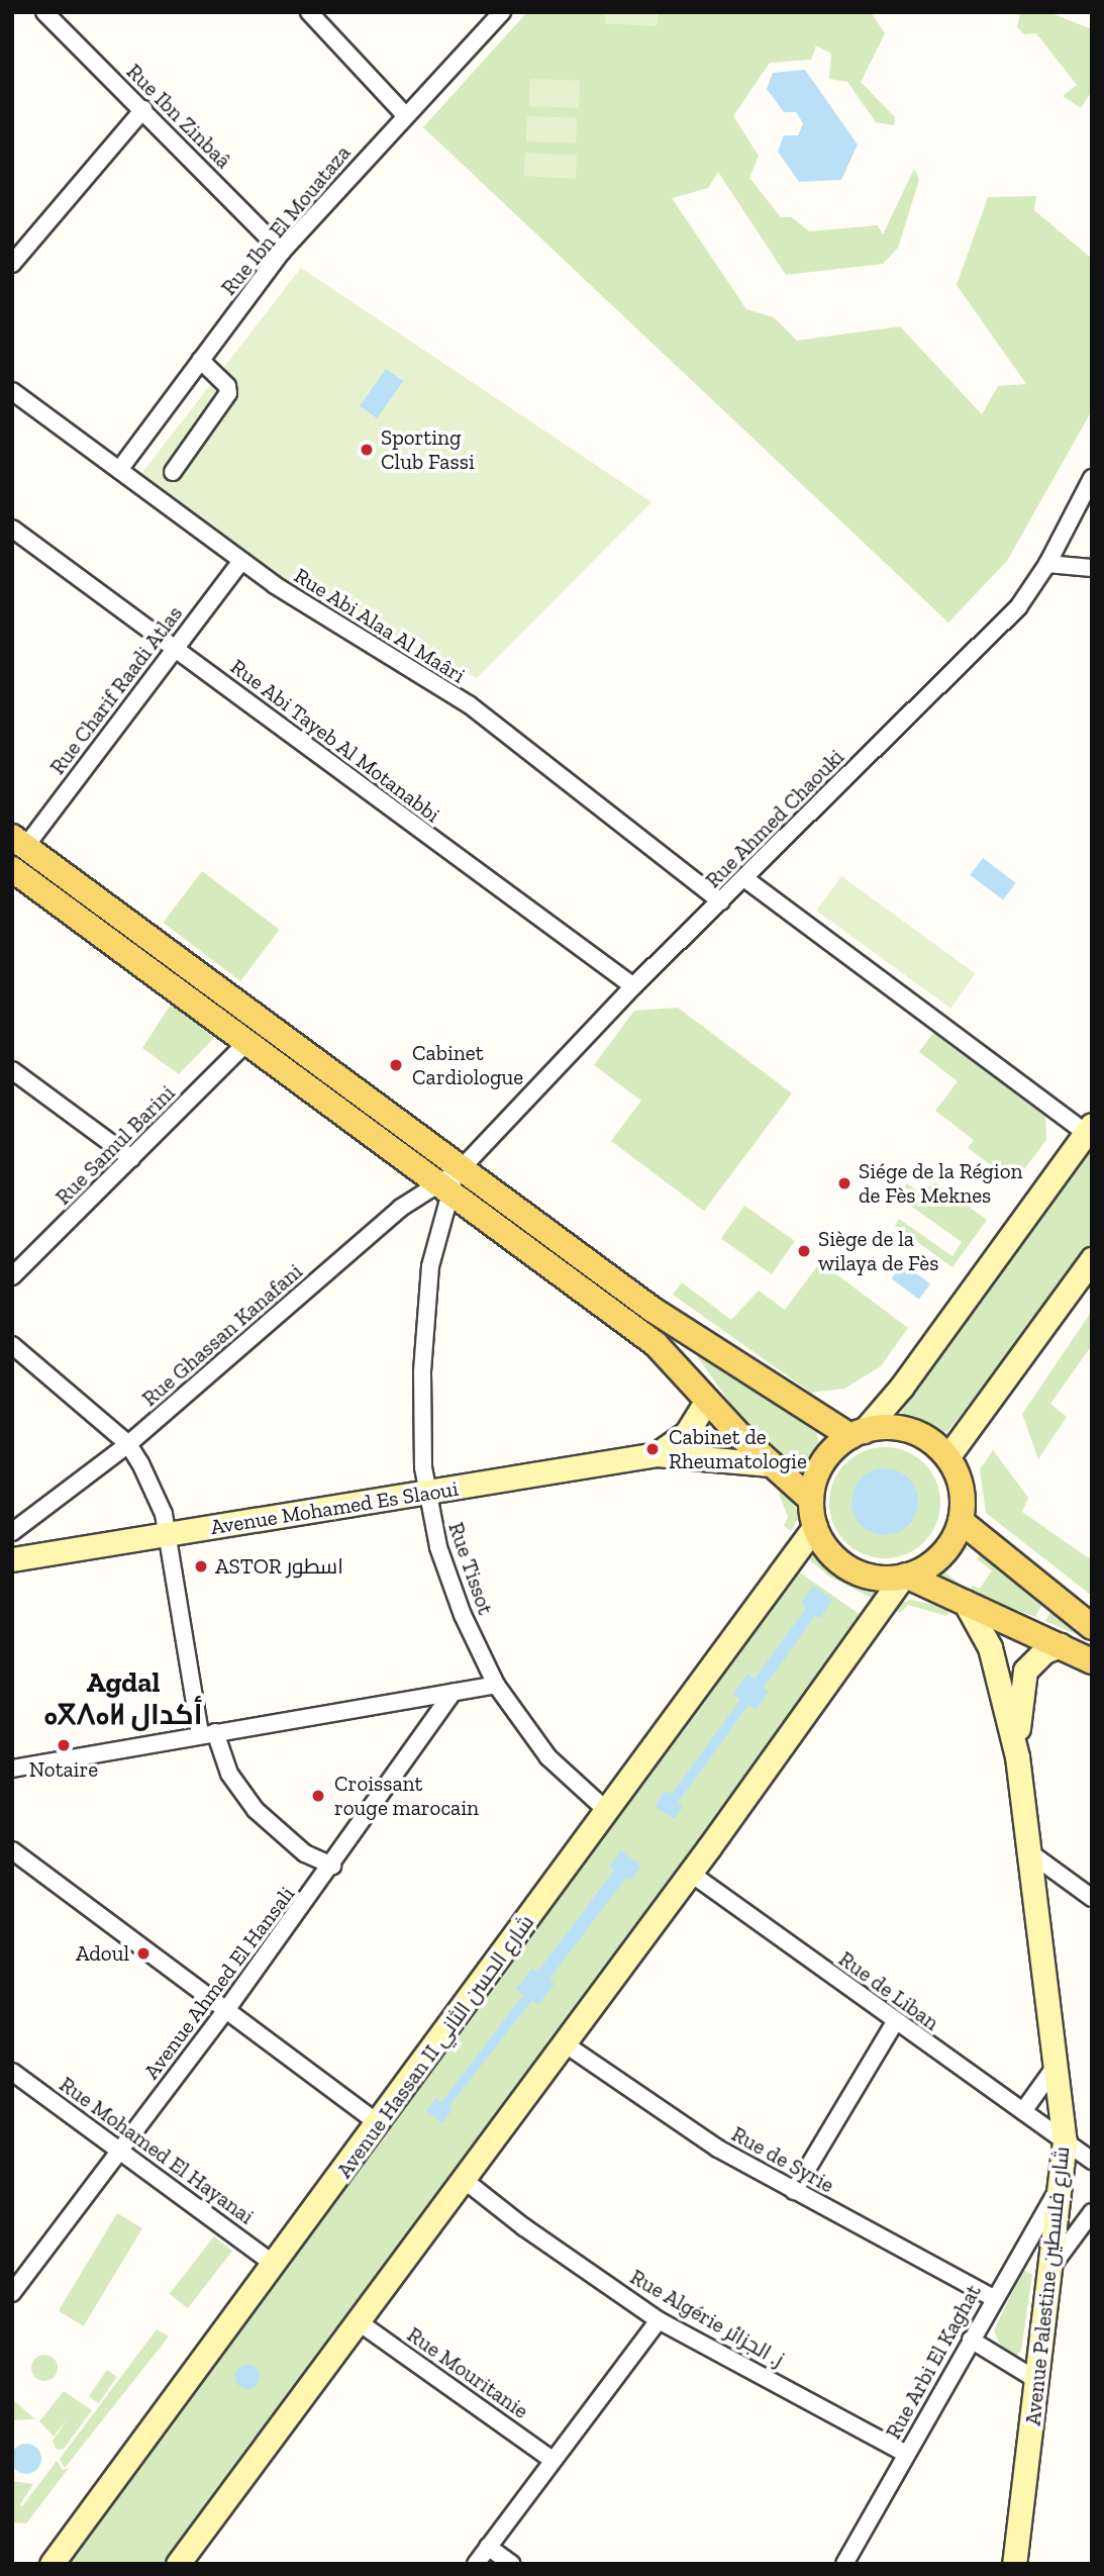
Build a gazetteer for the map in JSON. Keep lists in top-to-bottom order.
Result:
{
  "streets": {
    "main road": ["Avenue Mohamed Es Slaoui", "Avenue Hassan II شارع الحسن الثاني", "Avenue Palestine شارع فلسطين"],
    "street": [
      "Rue Ibn Zinbaâ",
      "Rue Ibn El Mouataza",
      "Rue Abi Alaa Al Maâri",
      "Rue Charif Raadi Atlas",
      "Rue Abi Tayeb Al Motanabbi",
      "Rue Ahmed Chaouki",
      "Rue Samul Barini",
      "Rue Ghassan Kanafani",
      "Rue Tissot",
      "Avenue Ahmed El Hansali",
      "Rue de Liban",
      "Rue Mohamed El Hayanai",
      "Rue de Syrie",
      "Rue Algérie ز. الجزائر",
      "Rue Arbi El Kaghat",
      "Rue Mouritanie"
    ]
  },
  "crossings": [
    ["Rue Ibn Zinbaâ", "Rue Ibn El Mouataza"],
    ["Rue Ibn El Mouataza", "Rue Abi Alaa Al Maâri"],
    ["Rue Abi Alaa Al Maâri", "Rue Charif Raadi Atlas"],
    ["Rue Abi Alaa Al Maâri", "Rue Ahmed Chaouki"],
    ["Rue Charif Raadi Atlas", "Rue Abi Tayeb Al Motanabbi"],
    ["Rue Abi Tayeb Al Motanabbi", "Rue Ahmed Chaouki"],
    ["Rue Ahmed Chaouki", "Rue Ghassan Kanafani"],
    ["Rue Ghassan Kanafani", "Rue Tissot"],
    ["Avenue Mohamed Es Slaoui", "Rue Tissot"],
    ["Rue Tissot", "Avenue Hassan II شارع الحسن الثاني"],
    ["Avenue Ahmed El Hansali", "Rue Mohamed El Hayanai"],
    ["Rue de Liban", "Avenue Palestine شارع فلسطين"],
    ["Avenue Hassan II شارع الحسن الثاني", "Rue Mohamed El Hayanai"],
    ["Rue de Syrie", "Rue Arbi El Kaghat"],
    ["Avenue Palestine شارع فلسطين", "Rue Arbi El Kaghat"],
    ["Rue Algérie ز. الجزائر", "Rue Arbi El Kaghat"]
  ],
  "districts": ["Agdal ⴰⴳⴷⴰⵍ أكدال"],
  "places": [
    "Sporting Club Fassi",
    "Cabinet Cardiologue",
    "Siége de la Région de Fès Meknes",
    "Siège de la wilaya de Fès",
    "Cabinet de Rheumatologie",
    "ASTOR اسطور",
    "Notaire",
    "Croissant rouge marocain",
    "Adoul"
  ]
}
